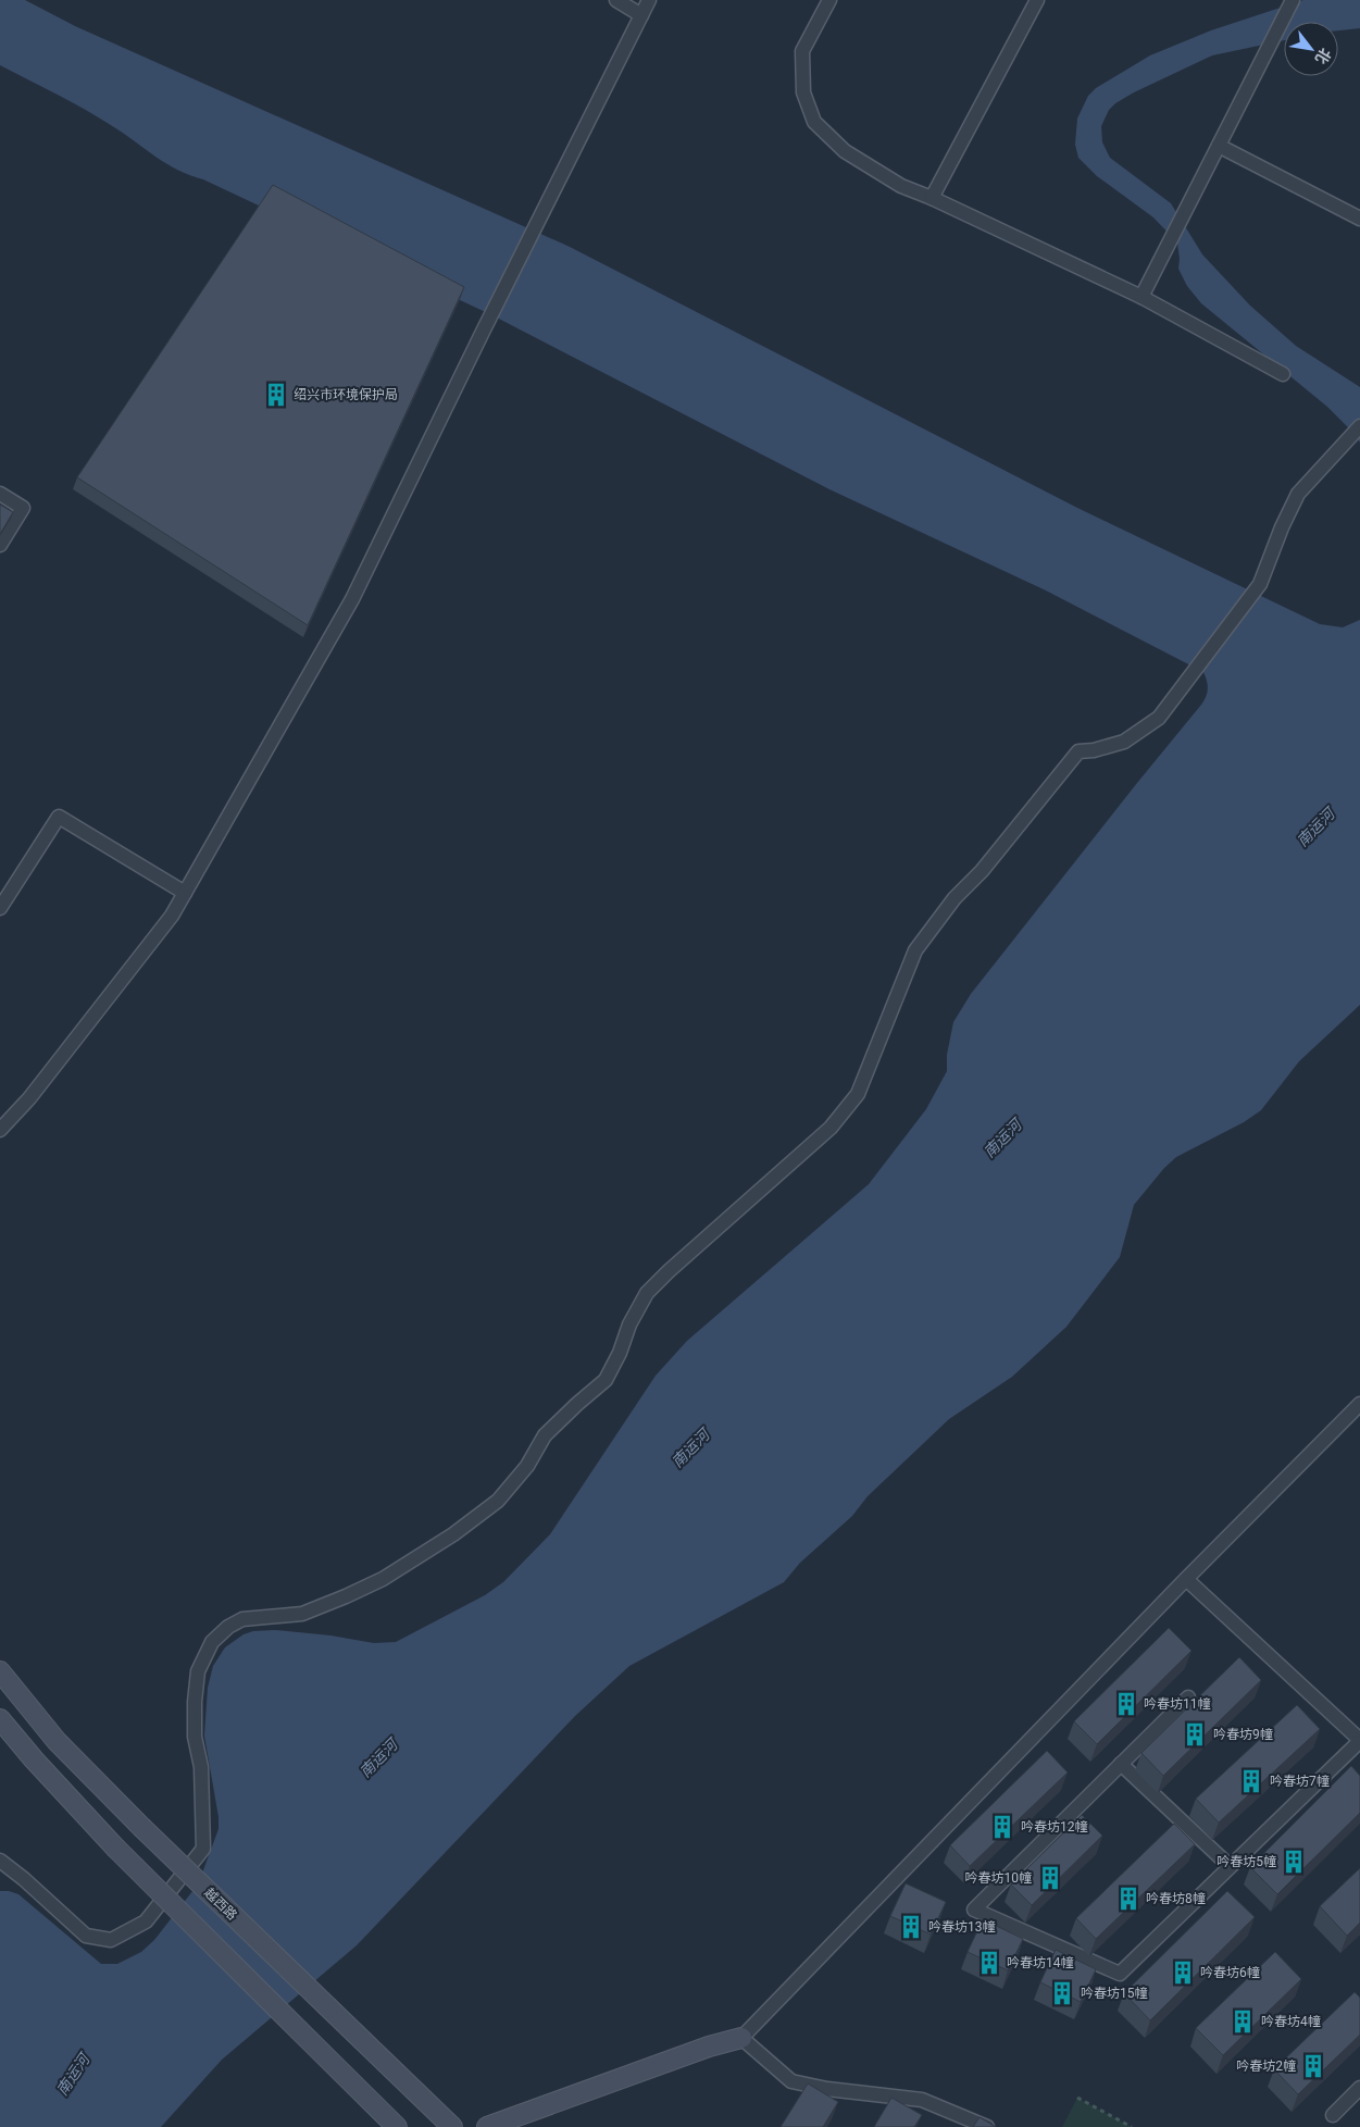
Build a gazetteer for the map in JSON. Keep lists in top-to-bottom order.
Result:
{
  "streets": {
    "main road": ["越西路"]
  },
  "water": ["南运河"],
  "places": {
    "building": [
      "绍兴市环境保护局",
      "吟春坊11幢",
      "吟春坊9幢",
      "吟春坊7幢",
      "吟春坊12幢",
      "吟春坊5幢",
      "吟春坊10幢",
      "吟春坊8幢",
      "吟春坊13幢",
      "吟春坊14幢",
      "吟春坊6幢",
      "吟春坊15幢",
      "吟春坊4幢",
      "吟春坊2幢"
    ]
  },
  "north": "bottom right"
}
